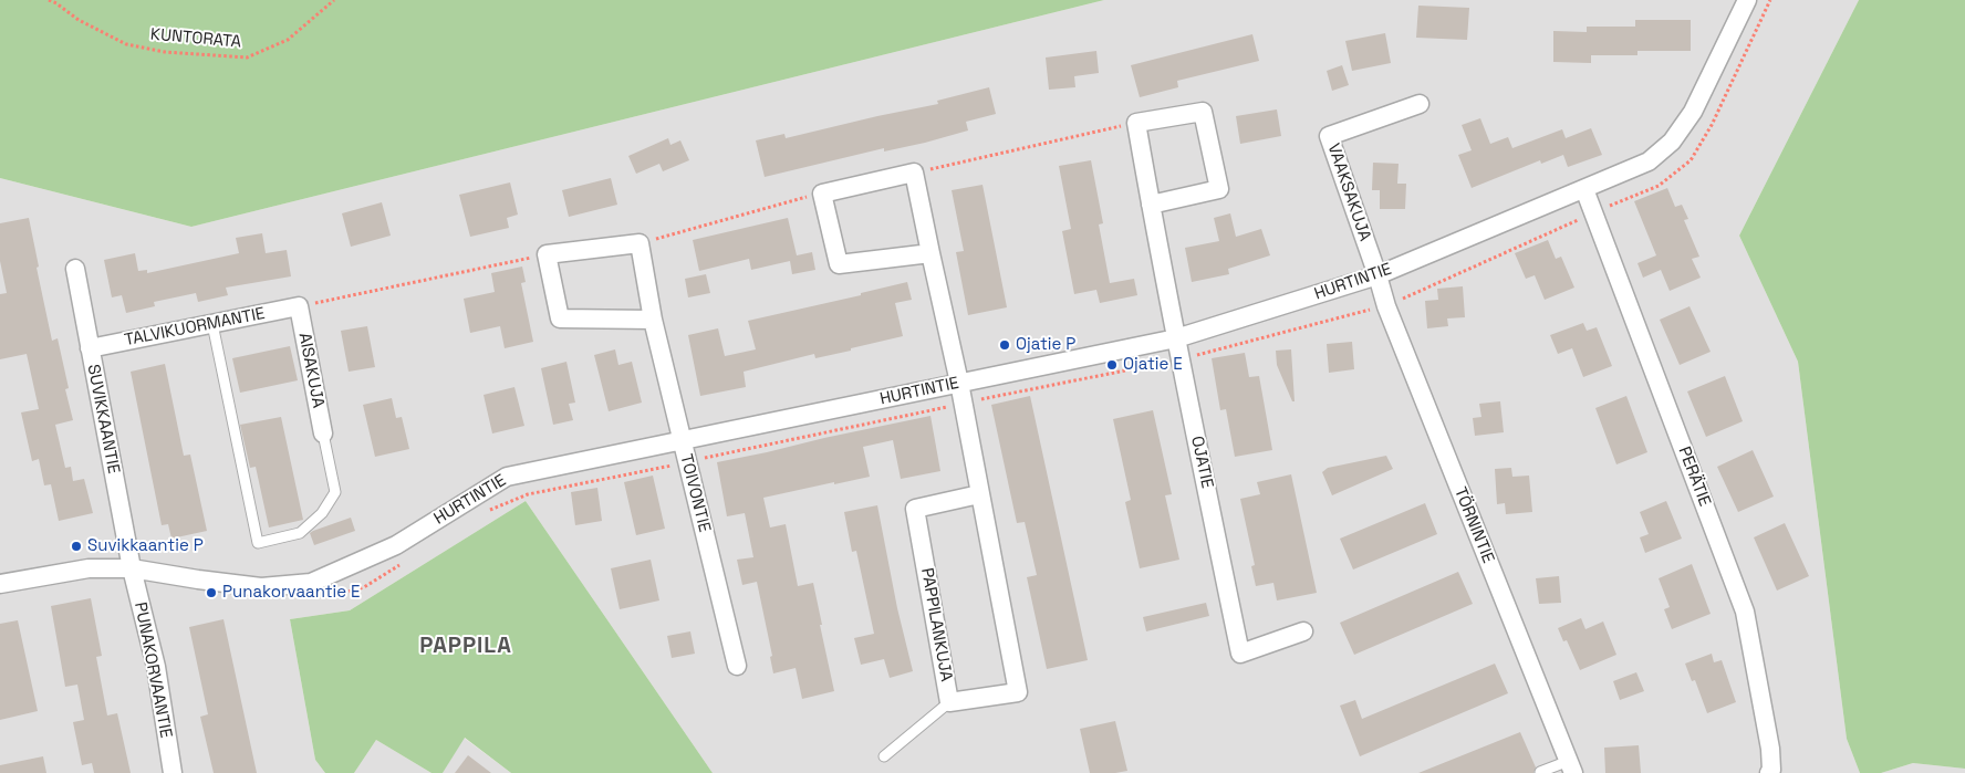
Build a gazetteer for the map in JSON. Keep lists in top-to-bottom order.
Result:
{
  "streets": {
    "street": [
      "VAAKSAKUJA",
      "HURTINTIE",
      "TALVIKUORMANTIE",
      "AISAKUJA",
      "SUVIKKAANTIE",
      "OJATIE",
      "PERÄTIE",
      "TOIVONTIE",
      "TÖRNINTIE",
      "PAPPILANKUJA",
      "PUNAKORVAANTIE"
    ],
    "path": ["KUNTORATA"]
  },
  "crossings": [
    ["VAAKSAKUJA", "HURTINTIE"],
    ["VAAKSAKUJA", "TÖRNINTIE"],
    ["HURTINTIE", "SUVIKKAANTIE"],
    ["HURTINTIE", "OJATIE"],
    ["HURTINTIE", "PERÄTIE"],
    ["HURTINTIE", "TOIVONTIE"],
    ["HURTINTIE", "TÖRNINTIE"],
    ["HURTINTIE", "PAPPILANKUJA"],
    ["HURTINTIE", "PUNAKORVAANTIE"],
    ["TALVIKUORMANTIE", "AISAKUJA"],
    ["TALVIKUORMANTIE", "SUVIKKAANTIE"],
    ["SUVIKKAANTIE", "PUNAKORVAANTIE"]
  ],
  "districts": ["PAPPILA"],
  "places": [
    "Ojatie P",
    "Ojatie E",
    "Suvikkaantie P",
    "Punakorvaantie E"
  ]
}
